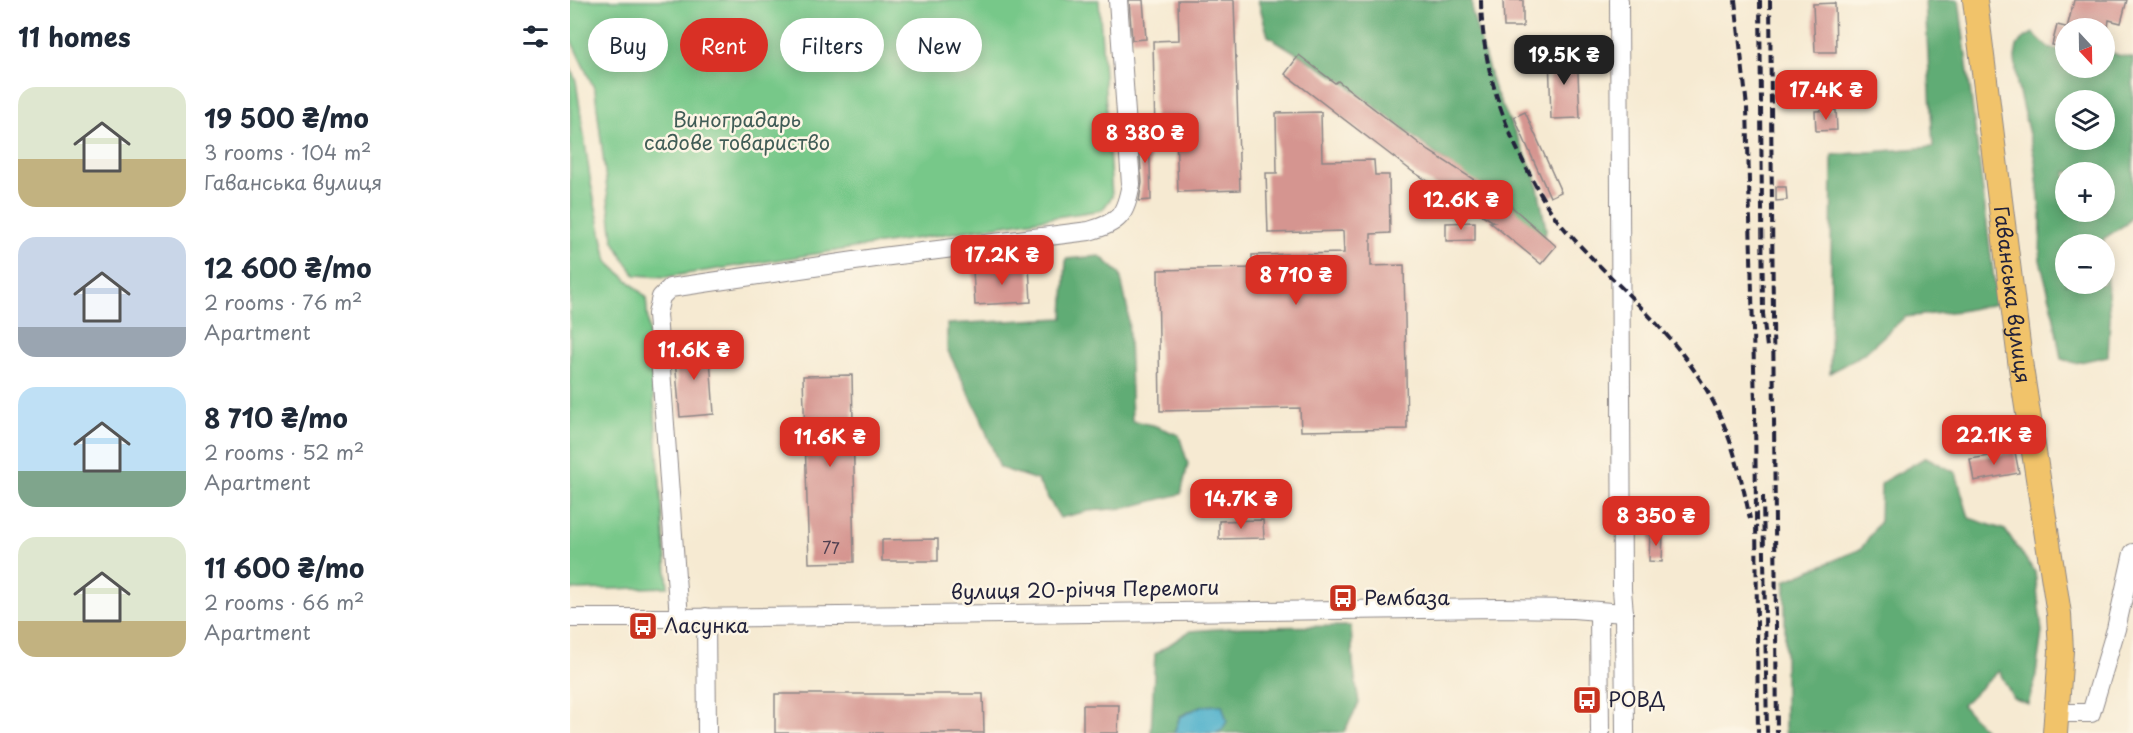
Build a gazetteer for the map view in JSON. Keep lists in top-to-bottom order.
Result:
{
  "streets": {
    "main road": ["Гаванська вулиця"],
    "street": ["вулиця 20-річчя Перемоги"]
  },
  "parks": ["Виноградарь садове товариство"],
  "places": {
    "bus stop": ["Рембаза", "Ласунка", "РОВД"]
  },
  "house_numbers": ["77"],
  "north": "bottom",
  "page": {
    "heading": "11 homes",
    "map_buttons": ["+", "−"],
    "chip": [
      "Buy",
      "Rent",
      "Filters",
      "New"
    ],
    "price": [
      "19.5K ₴",
      "17.4K ₴",
      "8 380 ₴",
      "12.6K ₴",
      "17.2K ₴",
      "8 710 ₴",
      "11.6K ₴",
      "22.1K ₴",
      "11.6K ₴",
      "14.7K ₴",
      "8 350 ₴"
    ],
    "list": [
      {
        "name": "19 500 ₴/mo",
        "note": "3 rooms · 104 m² · Гаванська вулиця"
      },
      {
        "name": "12 600 ₴/mo",
        "note": "2 rooms · 76 m² · Apartment"
      },
      {
        "name": "8 710 ₴/mo",
        "note": "2 rooms · 52 m² · Apartment"
      },
      {
        "name": "11 600 ₴/mo",
        "note": "2 rooms · 66 m² · Apartment"
      }
    ]
  }
}
